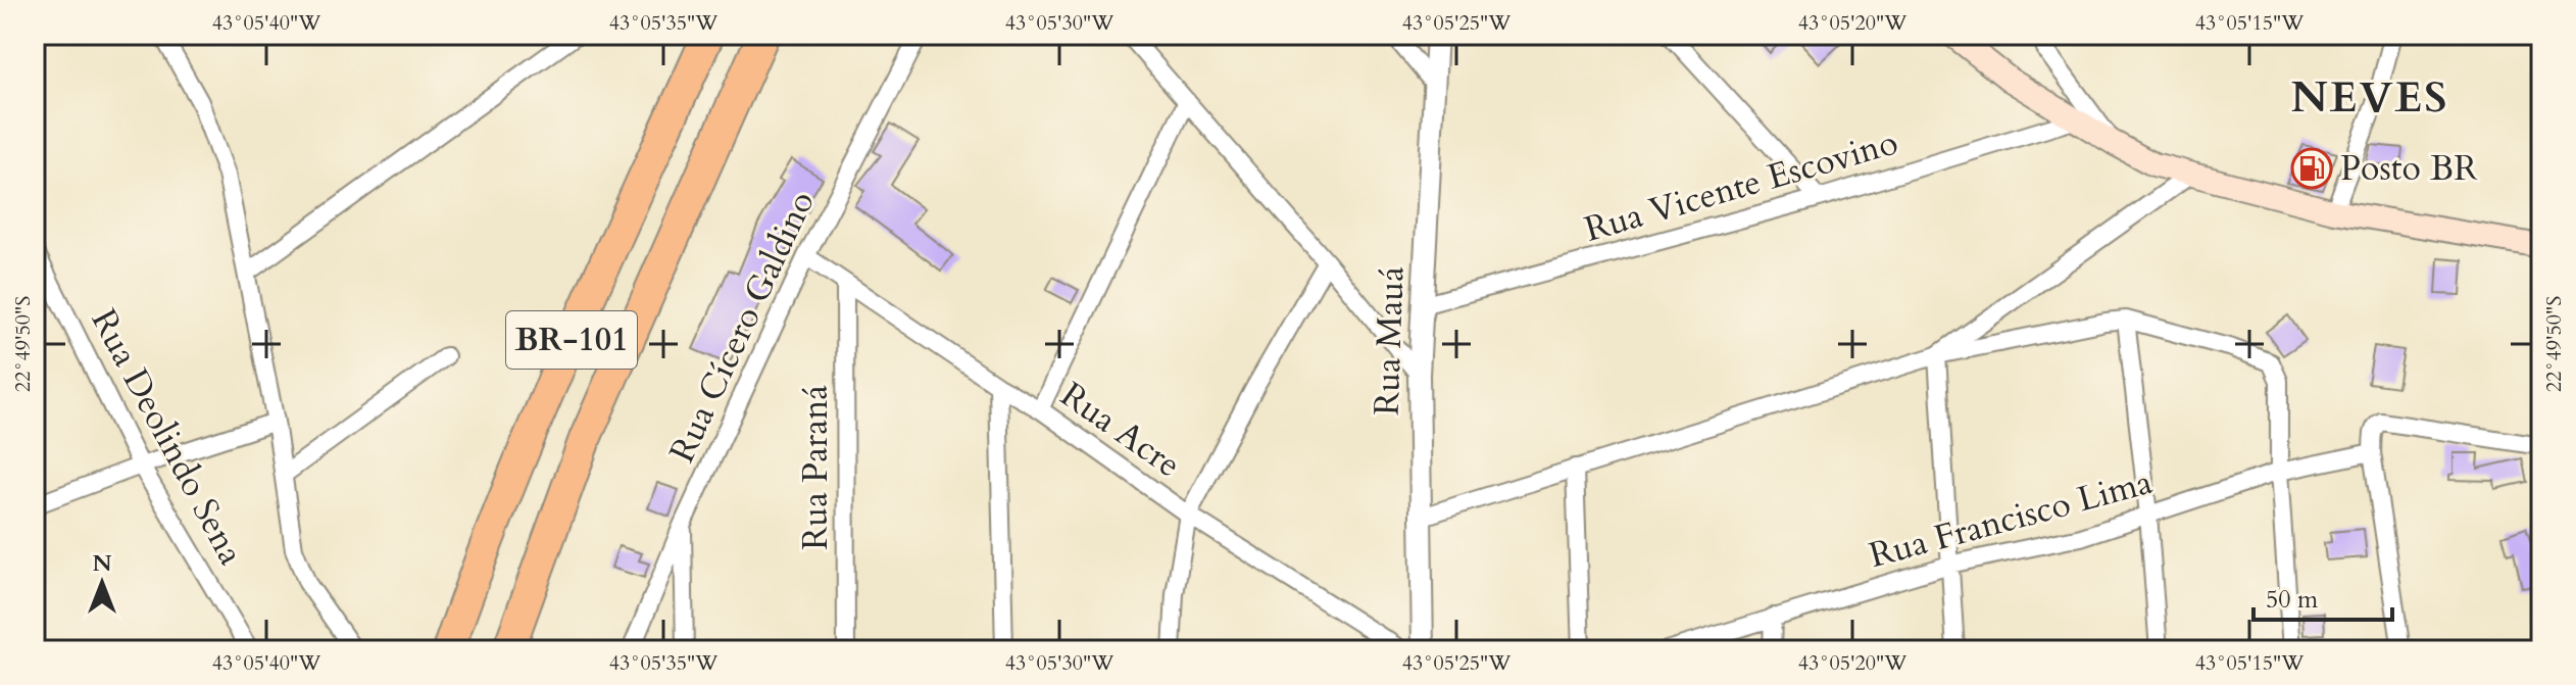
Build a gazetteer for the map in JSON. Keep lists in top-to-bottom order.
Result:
{
  "streets": {
    "highway": ["BR-101"],
    "street": [
      "Rua Vicente Escovino",
      "Rua Cícero Galdino",
      "Rua Mauá",
      "Rua Acre",
      "Rua Deolindo Sena",
      "Rua Paraná",
      "Rua Francisco Lima"
    ]
  },
  "crossings": [
    ["Rua Vicente Escovino", "Rua Mauá"],
    ["Rua Cícero Galdino", "Rua Acre"],
    ["Rua Acre", "Rua Paraná"]
  ],
  "districts": ["NEVES"],
  "places": {
    "fuel station": ["Posto BR"]
  },
  "scale_bar": "50 m",
  "north": "top",
  "coordinates": [
    "43°05'40\"W",
    "43°05'35\"W",
    "43°05'30\"W",
    "43°05'25\"W",
    "43°05'20\"W",
    "43°05'15\"W",
    "22°49'50\"S"
  ]
}
